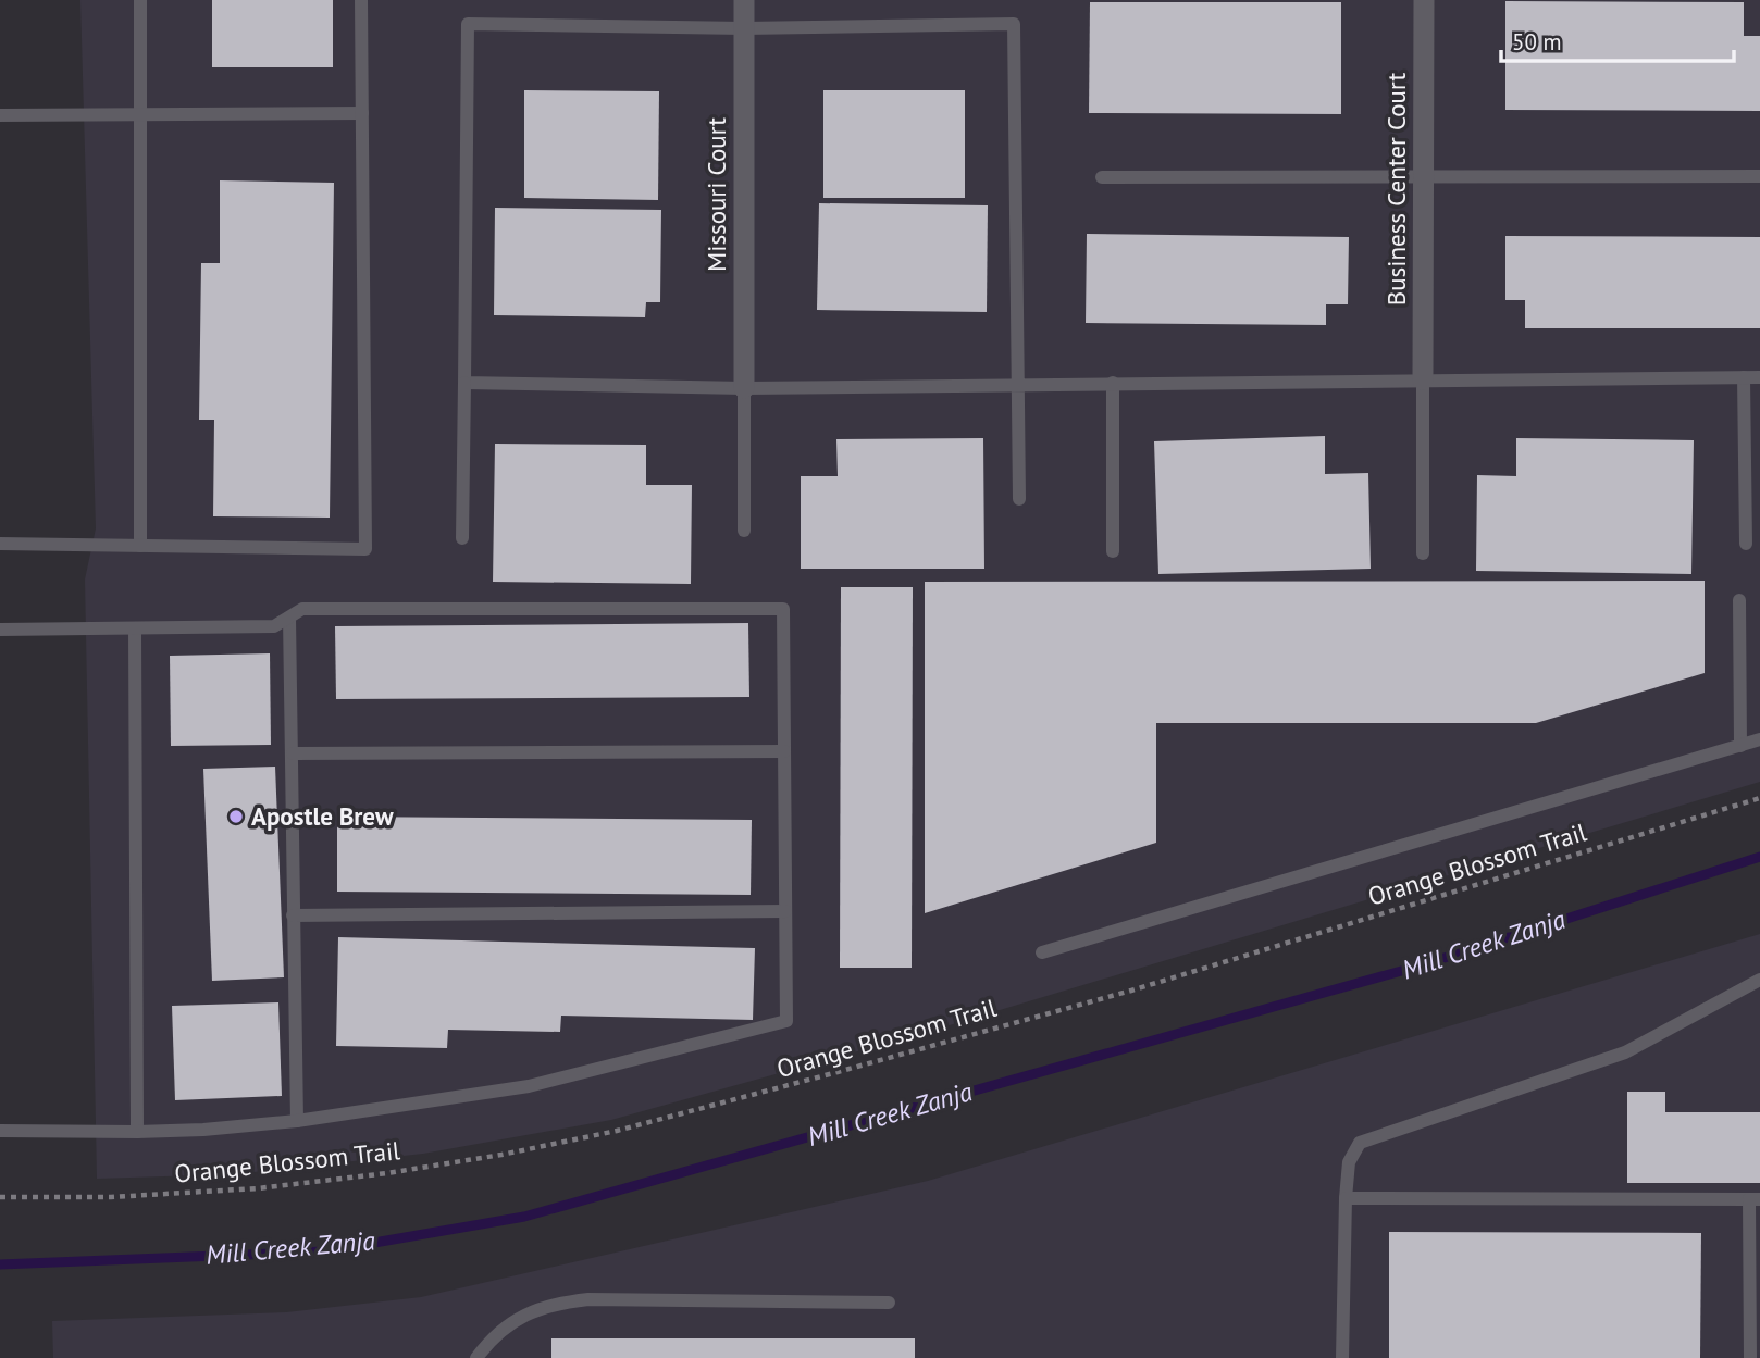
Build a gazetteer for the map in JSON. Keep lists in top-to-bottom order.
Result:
{
  "streets": {
    "street": ["Business Center Court", "Missouri Court"],
    "path": ["Orange Blossom Trail"]
  },
  "water": ["Mill Creek Zanja"],
  "places": ["Apostle Brew"],
  "scale_bar": "50 m"
}
